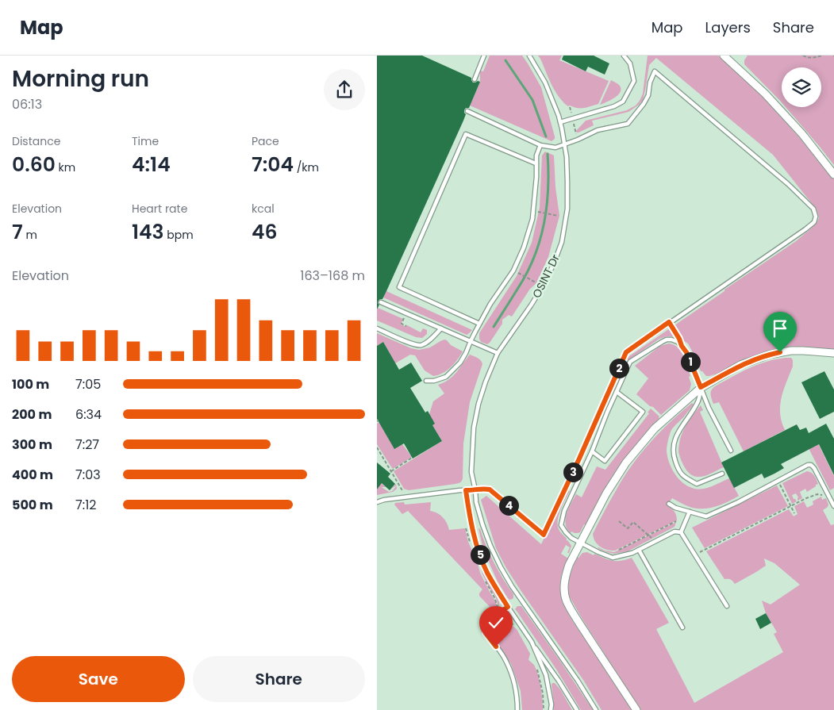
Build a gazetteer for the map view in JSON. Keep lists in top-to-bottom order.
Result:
{
  "streets": {
    "lane": ["OSINT Dr"]
  },
  "page": {
    "header": "Map",
    "nav": ["Map", "Layers", "Share"],
    "heading": ["Morning run", "06:13"],
    "stats": [
      ["Distance", "0.60 km"],
      ["Time", "4:14"],
      ["Pace", "7:04 /km"],
      ["Elevation", "7 m"],
      ["Heart rate", "143 bpm"],
      ["kcal", "46"]
    ],
    "chart": ["Elevation", "163–168 m"],
    "pins": [
      "1",
      "2",
      "3",
      "4",
      "5"
    ],
    "list": [
      {
        "name": "100 m",
        "note": "7:05"
      },
      {
        "name": "200 m",
        "note": "6:34"
      },
      {
        "name": "300 m",
        "note": "7:27"
      },
      {
        "name": "400 m",
        "note": "7:03"
      },
      {
        "name": "500 m",
        "note": "7:12"
      }
    ],
    "buttons": ["Save", "Share"]
  }
}
